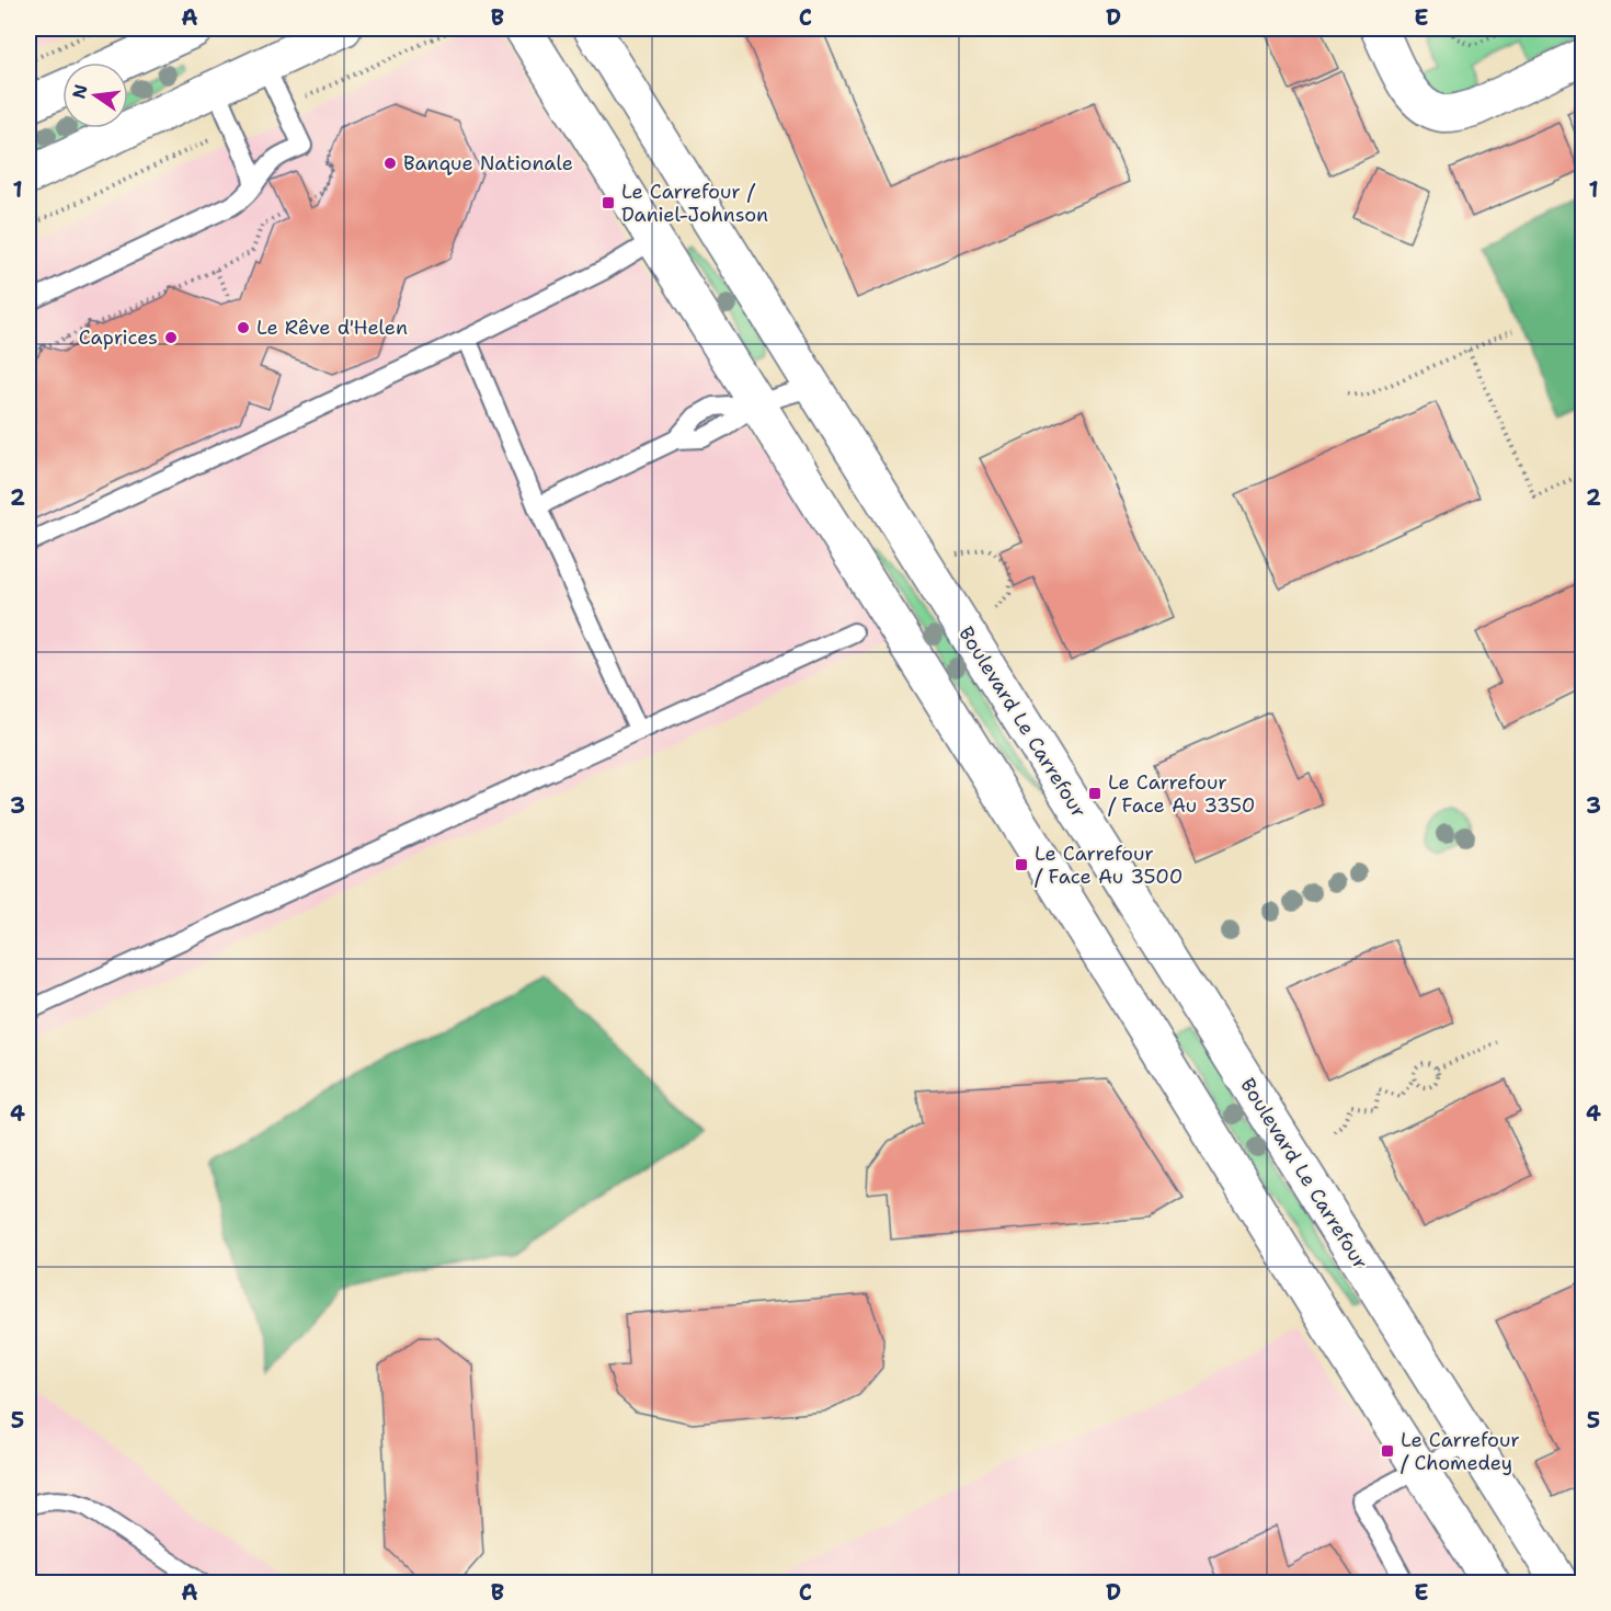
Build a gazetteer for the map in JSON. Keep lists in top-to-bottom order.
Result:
{
  "streets": {
    "street": ["Boulevard Le Carrefour"]
  },
  "places": {
    "other": ["Banque Nationale", "Le Rêve d'Helen", "Caprices"],
    "transit": [
      "Le Carrefour / Daniel-Johnson",
      "Le Carrefour / Face Au 3350",
      "Le Carrefour / Face Au 3500",
      "Le Carrefour / Chomedey"
    ]
  },
  "north": "left",
  "grid": {
    "columns": [
      "A",
      "B",
      "C",
      "D",
      "E"
    ],
    "rows": [
      "1",
      "2",
      "3",
      "4",
      "5"
    ]
  }
}
